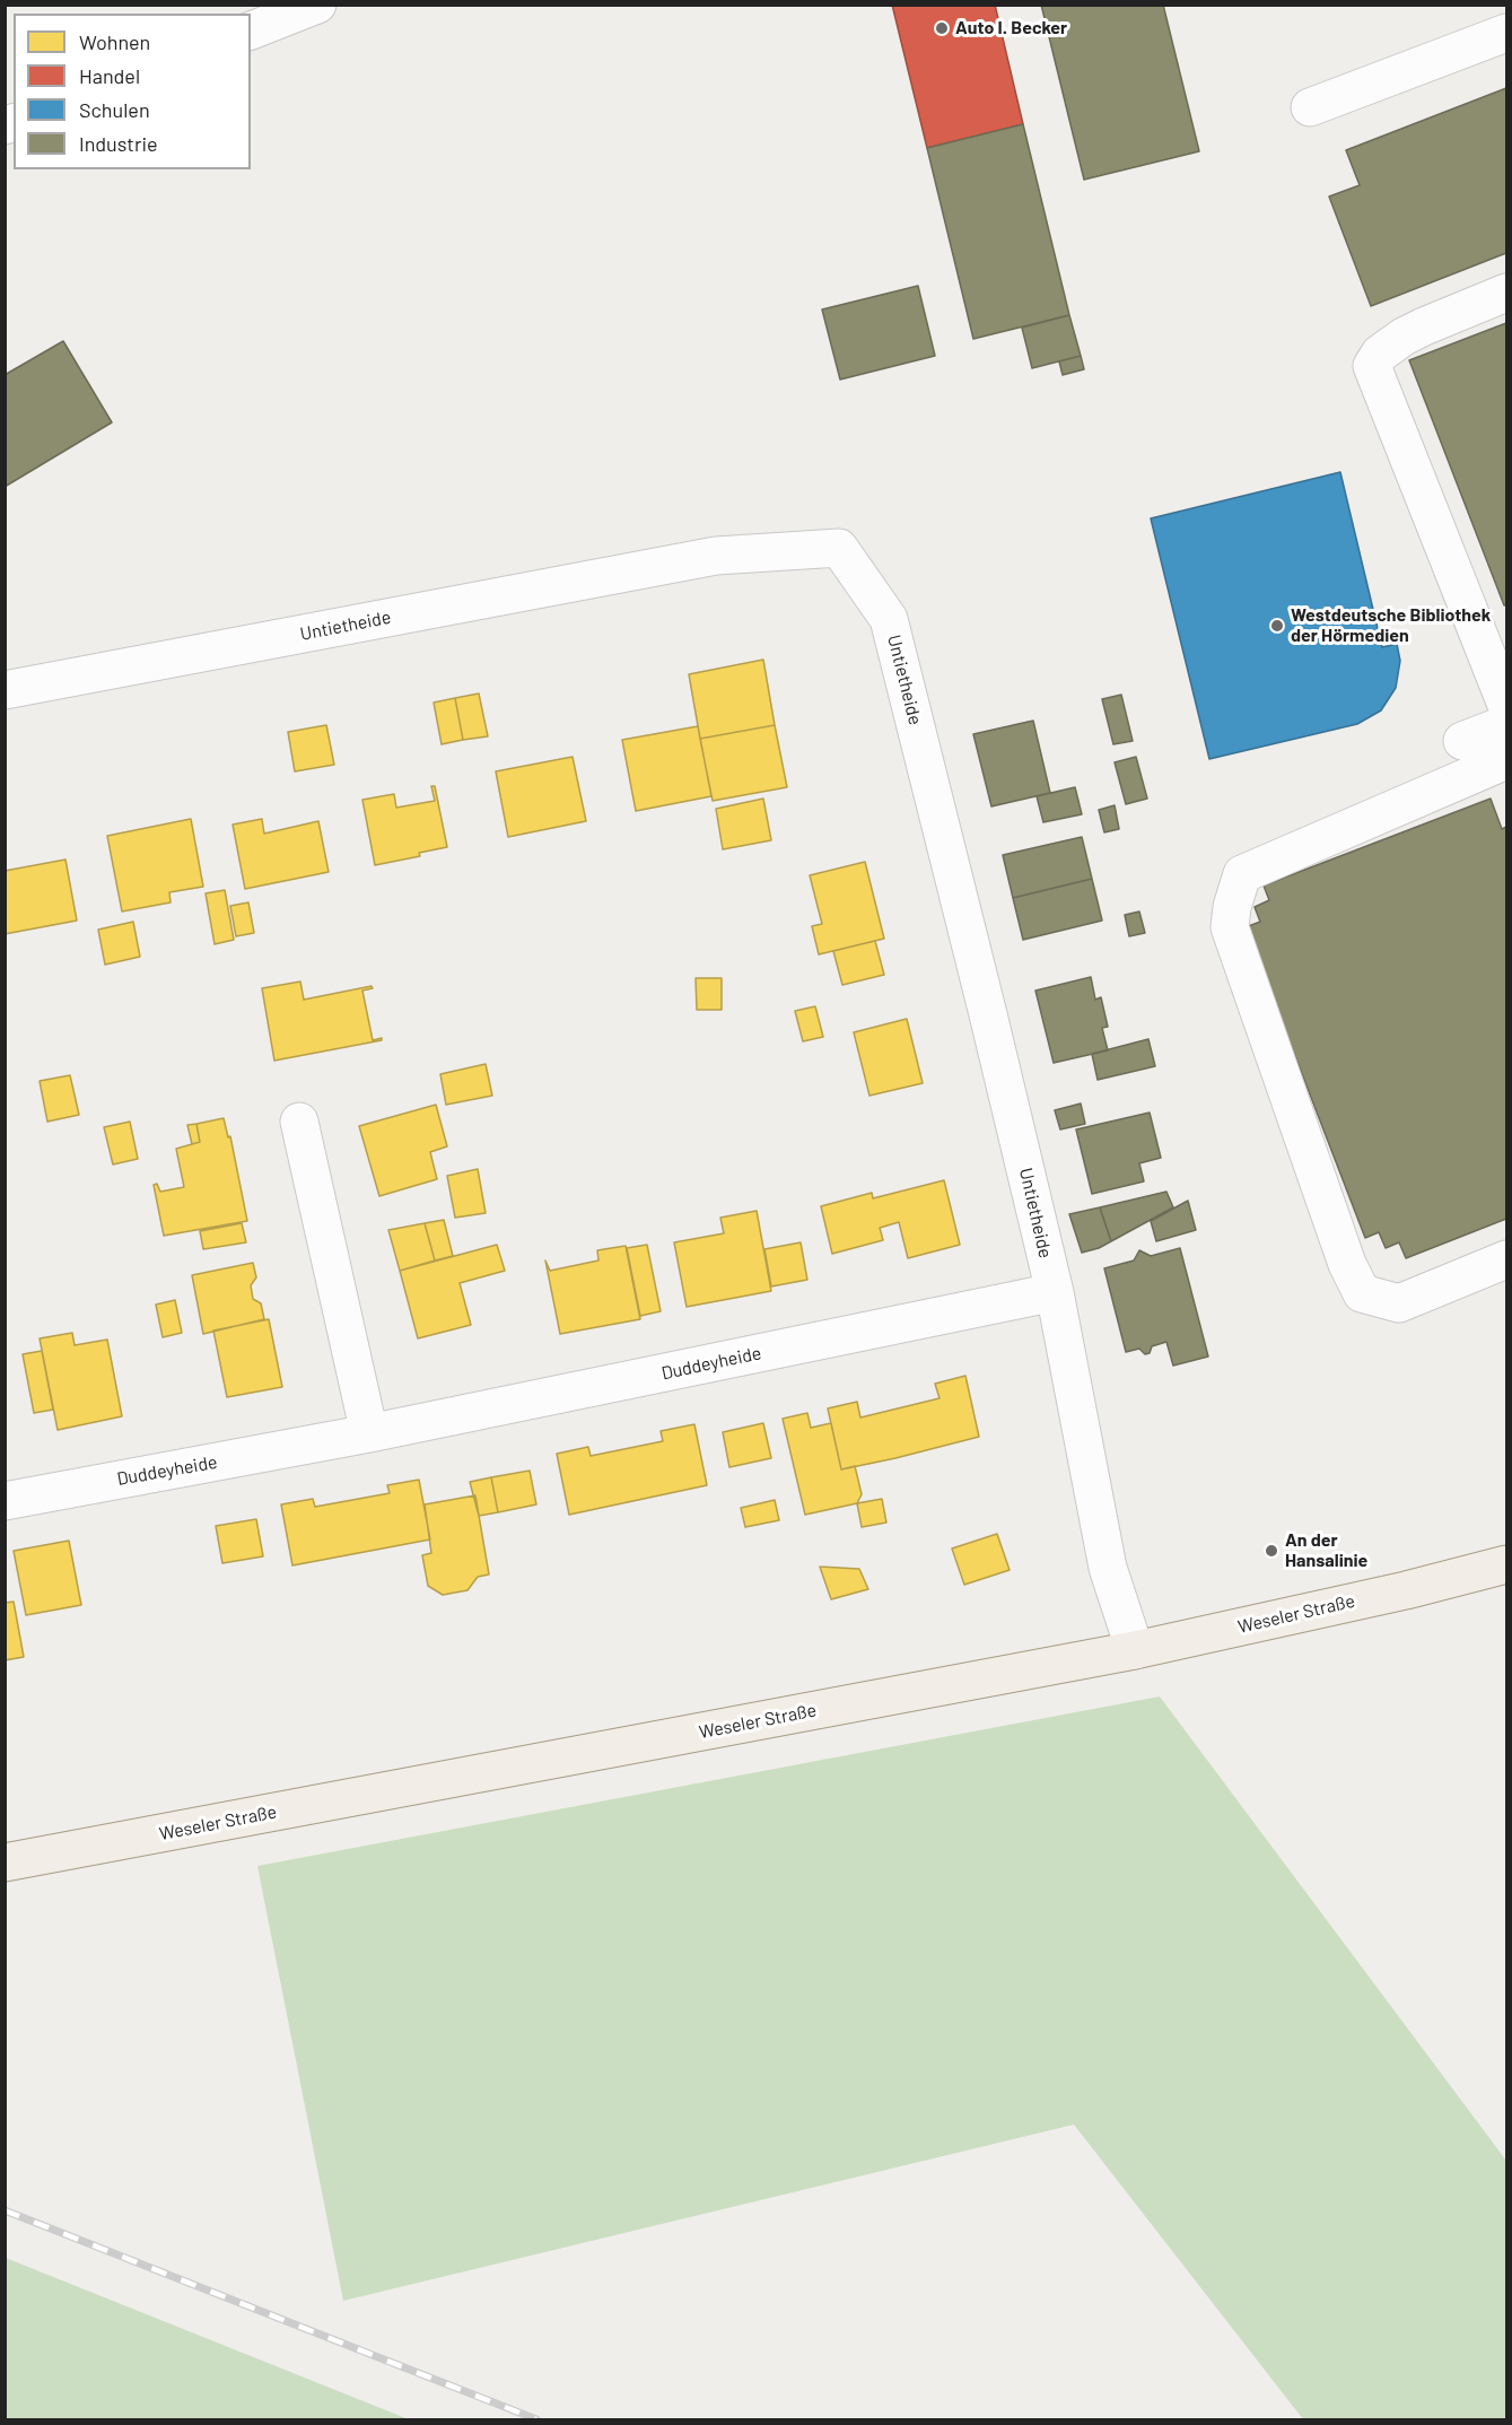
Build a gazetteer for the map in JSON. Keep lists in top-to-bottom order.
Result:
{
  "streets": {
    "main road": ["Weseler Straße"],
    "street": ["Untietheide", "Duddeyheide"]
  },
  "crossings": [
    ["Untietheide", "Duddeyheide"],
    ["Untietheide", "Weseler Straße"]
  ],
  "places": ["Auto I. Becker", "Westdeutsche Bibliothek der Hörmedien", "An der Hansalinie"],
  "legend": [
    "Wohnen",
    "Handel",
    "Schulen",
    "Industrie"
  ]
}
